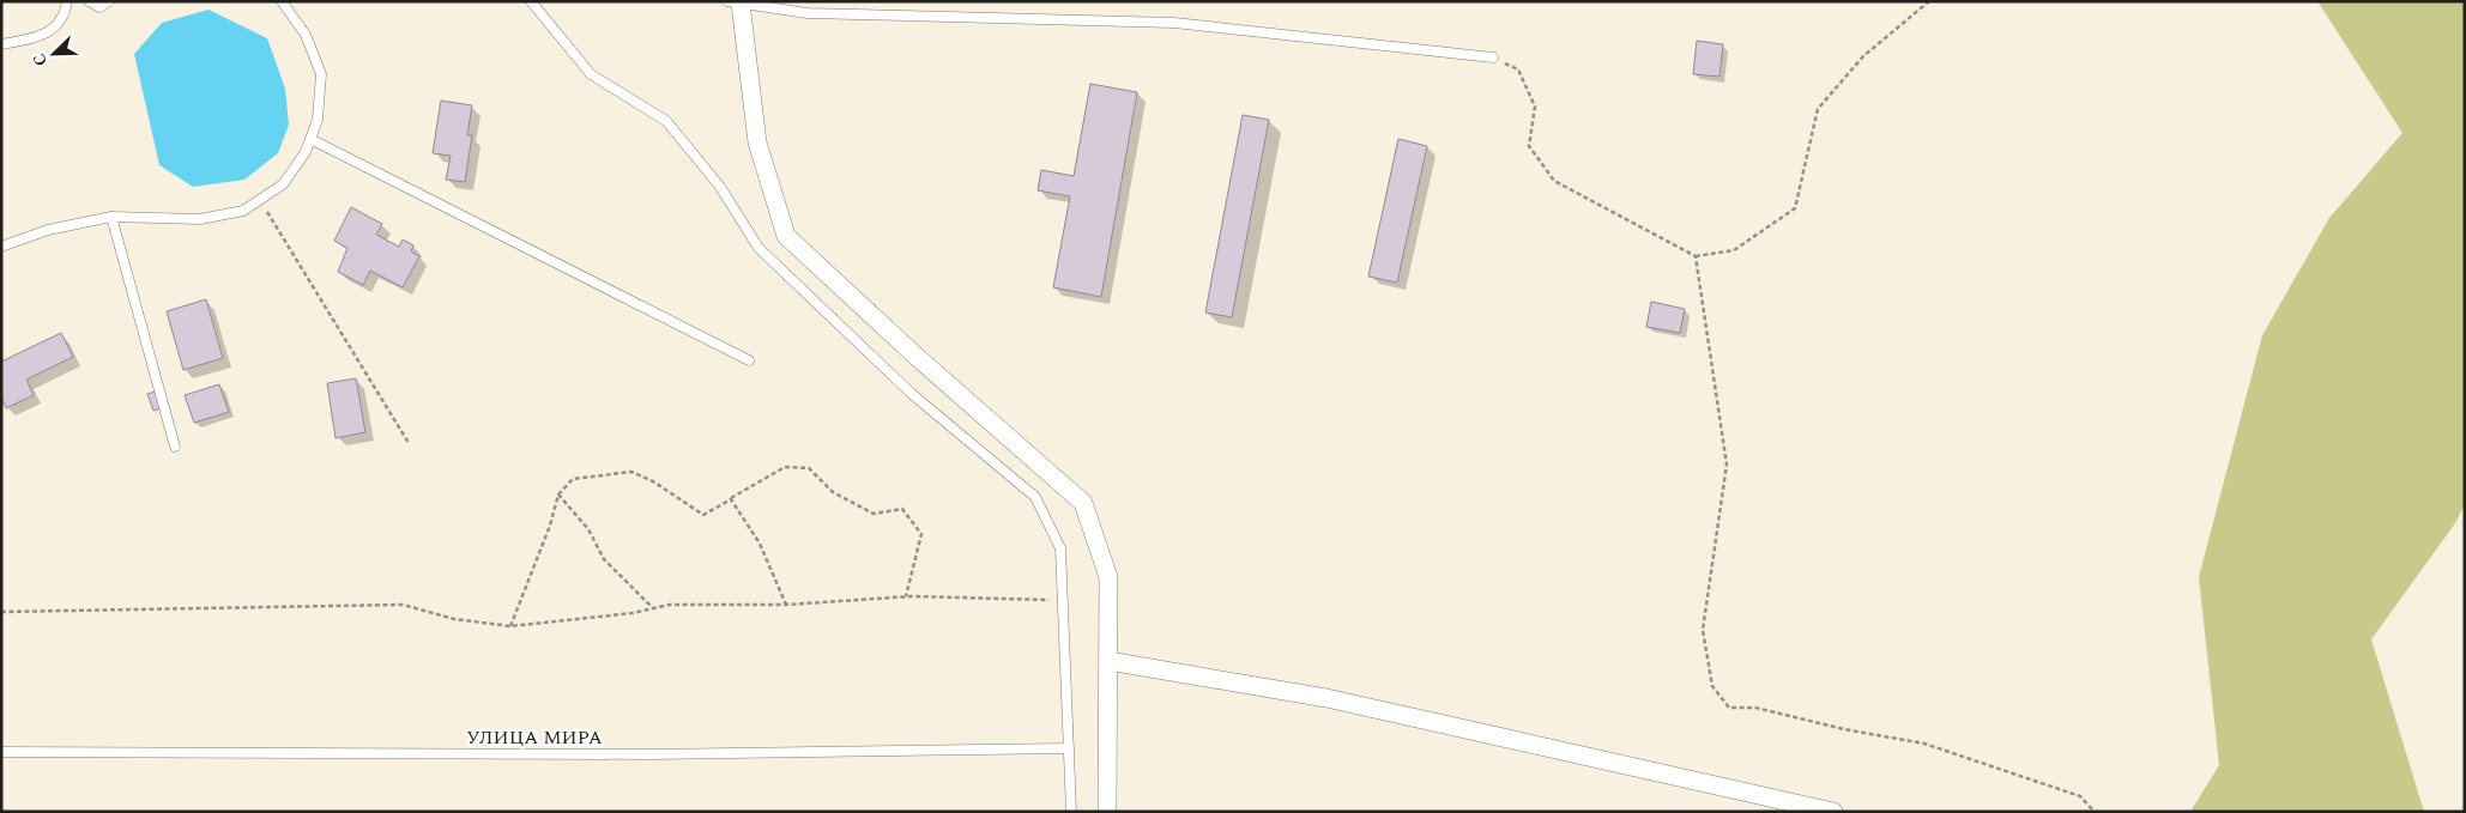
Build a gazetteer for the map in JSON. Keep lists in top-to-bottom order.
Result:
{
  "streets": {
    "lane": ["УЛИЦА МИРА"]
  },
  "north": "bottom left"
}
